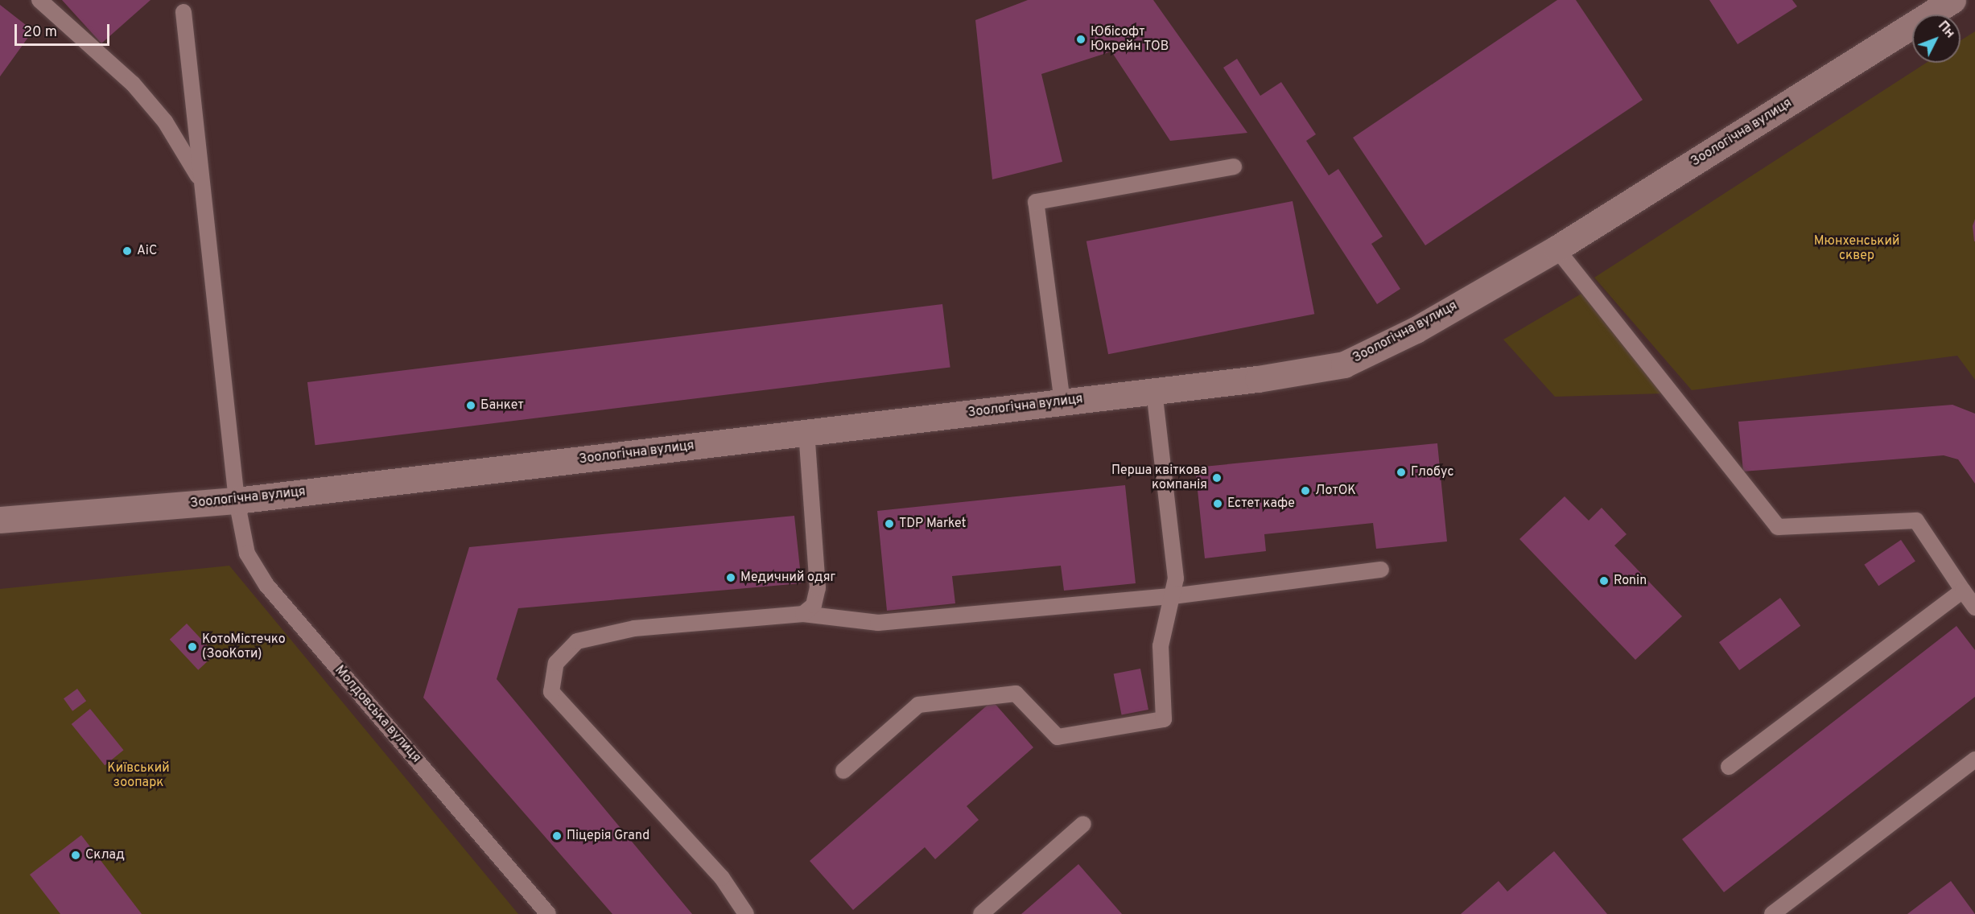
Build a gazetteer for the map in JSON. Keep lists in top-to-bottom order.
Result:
{
  "streets": {
    "street": ["Зоологічна вулиця"],
    "lane": ["Молдовська вулиця"]
  },
  "crossings": [
    ["Зоологічна вулиця", "Молдовська вулиця"]
  ],
  "parks": ["Мюнхенський сквер", "Київський зоопарк"],
  "places": [
    "Юбісофт Юкрейн ТОВ",
    "АіС",
    "Банкет",
    "Глобус",
    "Перша квіткова компанія",
    "ЛотОК",
    "Естет кафе",
    "TDP Market",
    "Медичний одяг",
    "Ronin",
    "КотоМістечко (ЗооКоти)",
    "Піцерія Grand",
    "Склад"
  ],
  "scale_bar": "20 m",
  "north": "top right"
}
